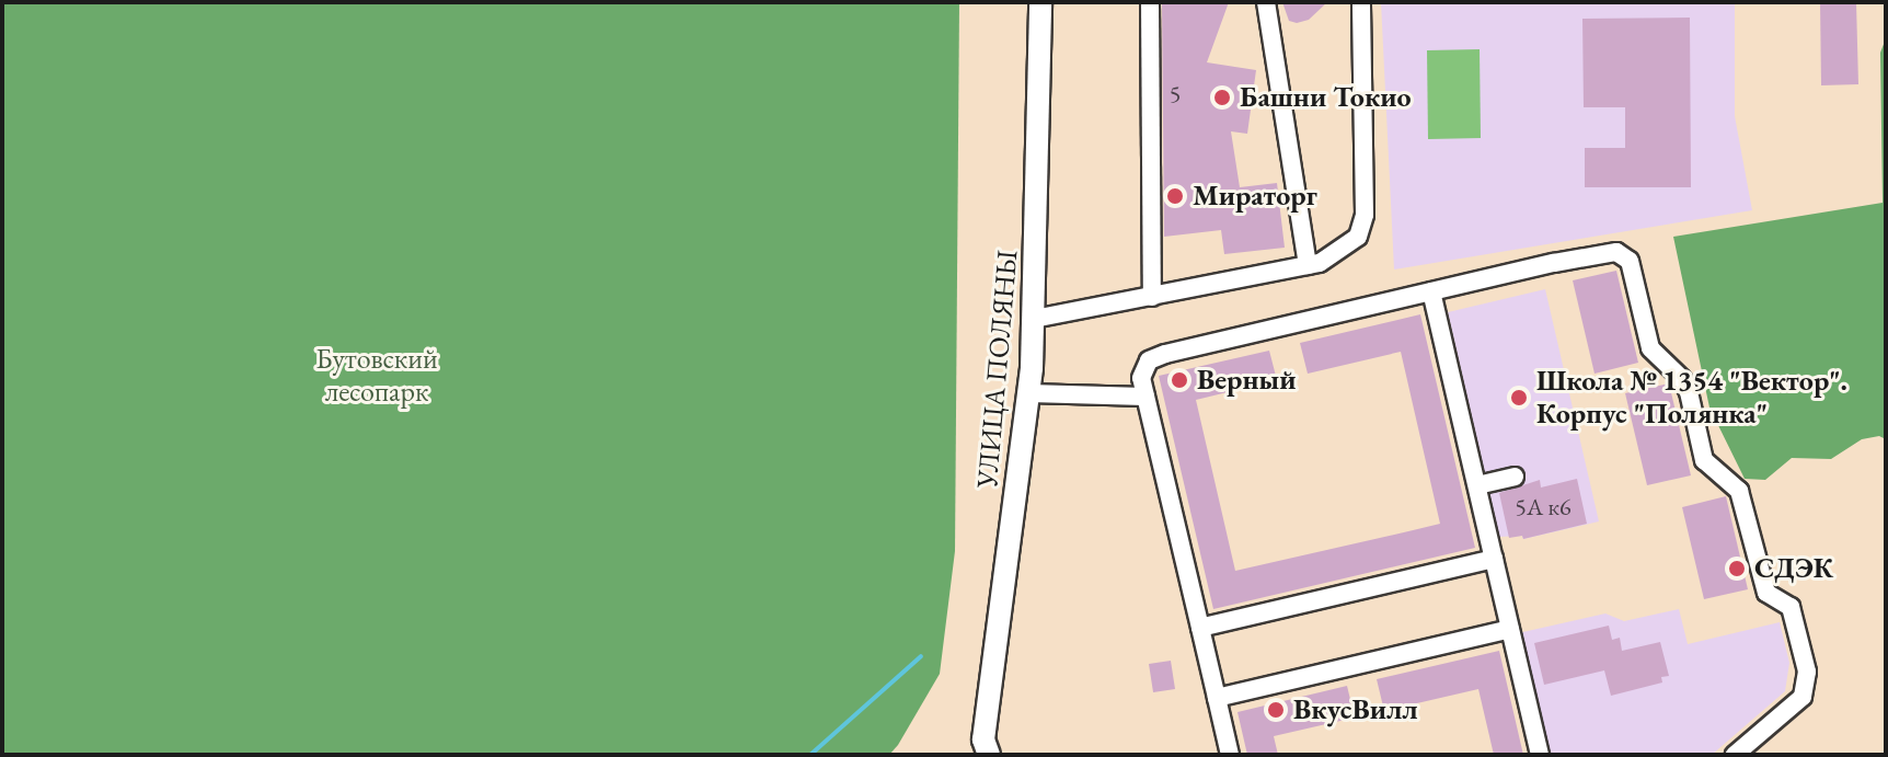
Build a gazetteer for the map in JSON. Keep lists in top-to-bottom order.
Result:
{
  "streets": {
    "main road": ["УЛИЦА ПОЛЯНЫ"]
  },
  "parks": ["Бутовский лесопарк"],
  "places": [
    "Башни Токио",
    "Мираторг",
    "Верный",
    "Школа № 1354 \"Вектор\". Корпус \"Полянка\"",
    "СДЭК",
    "ВкусВилл"
  ],
  "house_numbers": ["5", "5А к6"]
}
